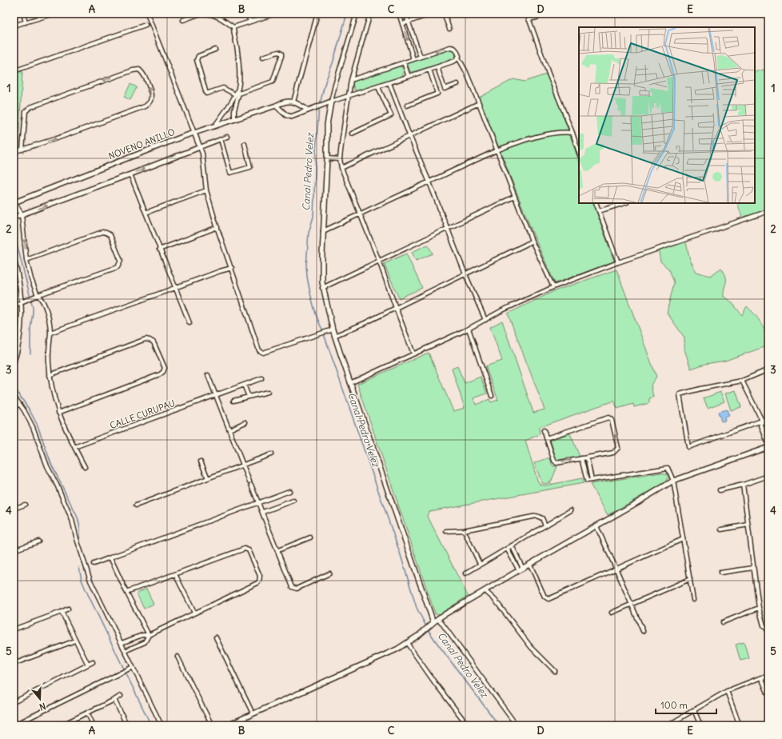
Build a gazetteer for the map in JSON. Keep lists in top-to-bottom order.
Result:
{
  "streets": {
    "street": ["NOVENO ANILLO", "CALLE CURUPAU"]
  },
  "water": ["Canal Pedro Velez"],
  "scale_bar": "100 m",
  "north": "bottom",
  "grid": {
    "columns": [
      "A",
      "B",
      "C",
      "D",
      "E"
    ],
    "rows": [
      "1",
      "2",
      "3",
      "4",
      "5"
    ]
  }
}
